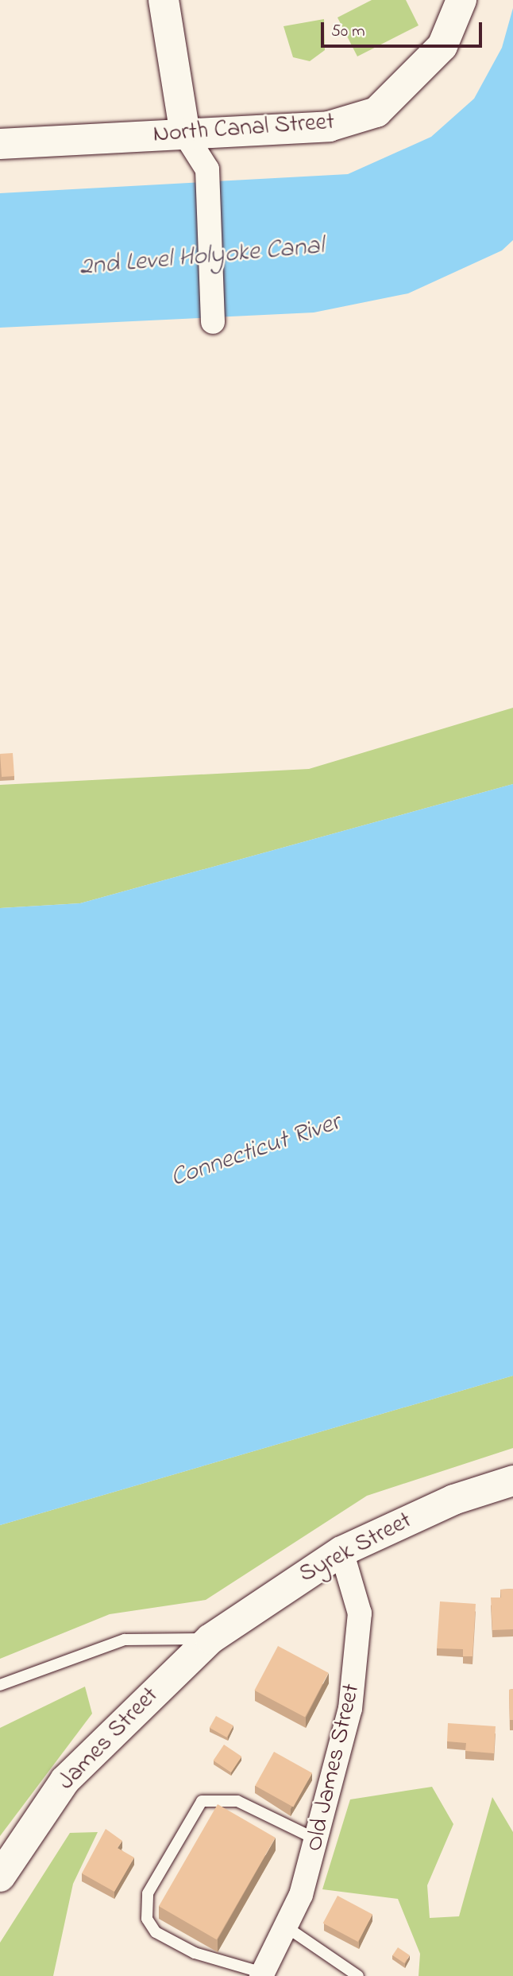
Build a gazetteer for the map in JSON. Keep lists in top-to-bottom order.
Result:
{
  "streets": {
    "street": [
      "North Canal Street",
      "Syrek Street",
      "James Street",
      "Old James Street"
    ]
  },
  "crossings": [
    ["Syrek Street", "James Street"],
    ["Syrek Street", "Old James Street"]
  ],
  "water": ["2nd Level Holyoke Canal", "Connecticut River"],
  "scale_bar": "50 m"
}
